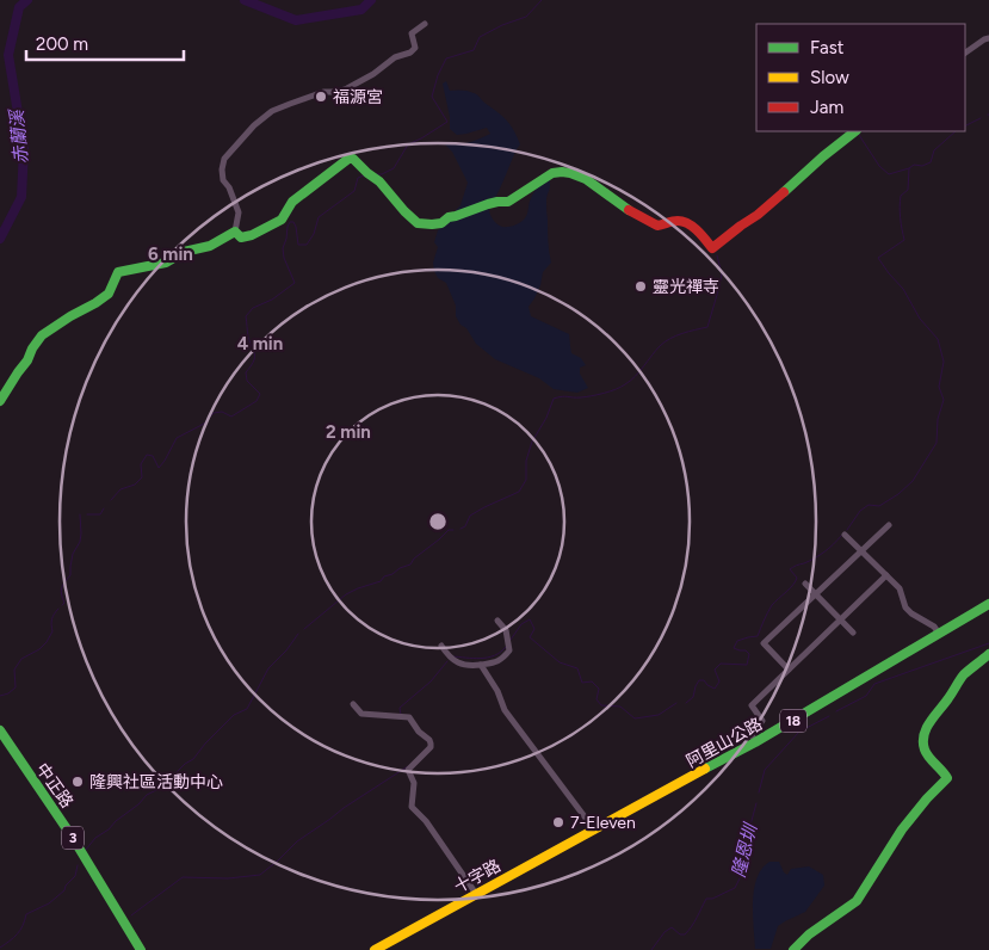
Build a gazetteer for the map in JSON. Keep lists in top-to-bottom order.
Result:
{
  "streets": {
    "street": [
      "18",
      "阿里山公路",
      "中正路",
      "3",
      "十字路"
    ]
  },
  "crossings": [
    ["阿里山公路", "十字路"]
  ],
  "water": ["赤蘭溪", "隆恩圳"],
  "places": [
    "福源宮",
    "靈光禪寺",
    "隆興社區活動中心",
    "7-Eleven"
  ],
  "legend": ["Fast", "Slow", "Jam"],
  "scale_bar": "200 m",
  "rings": ["6 min", "4 min", "2 min"]
}
